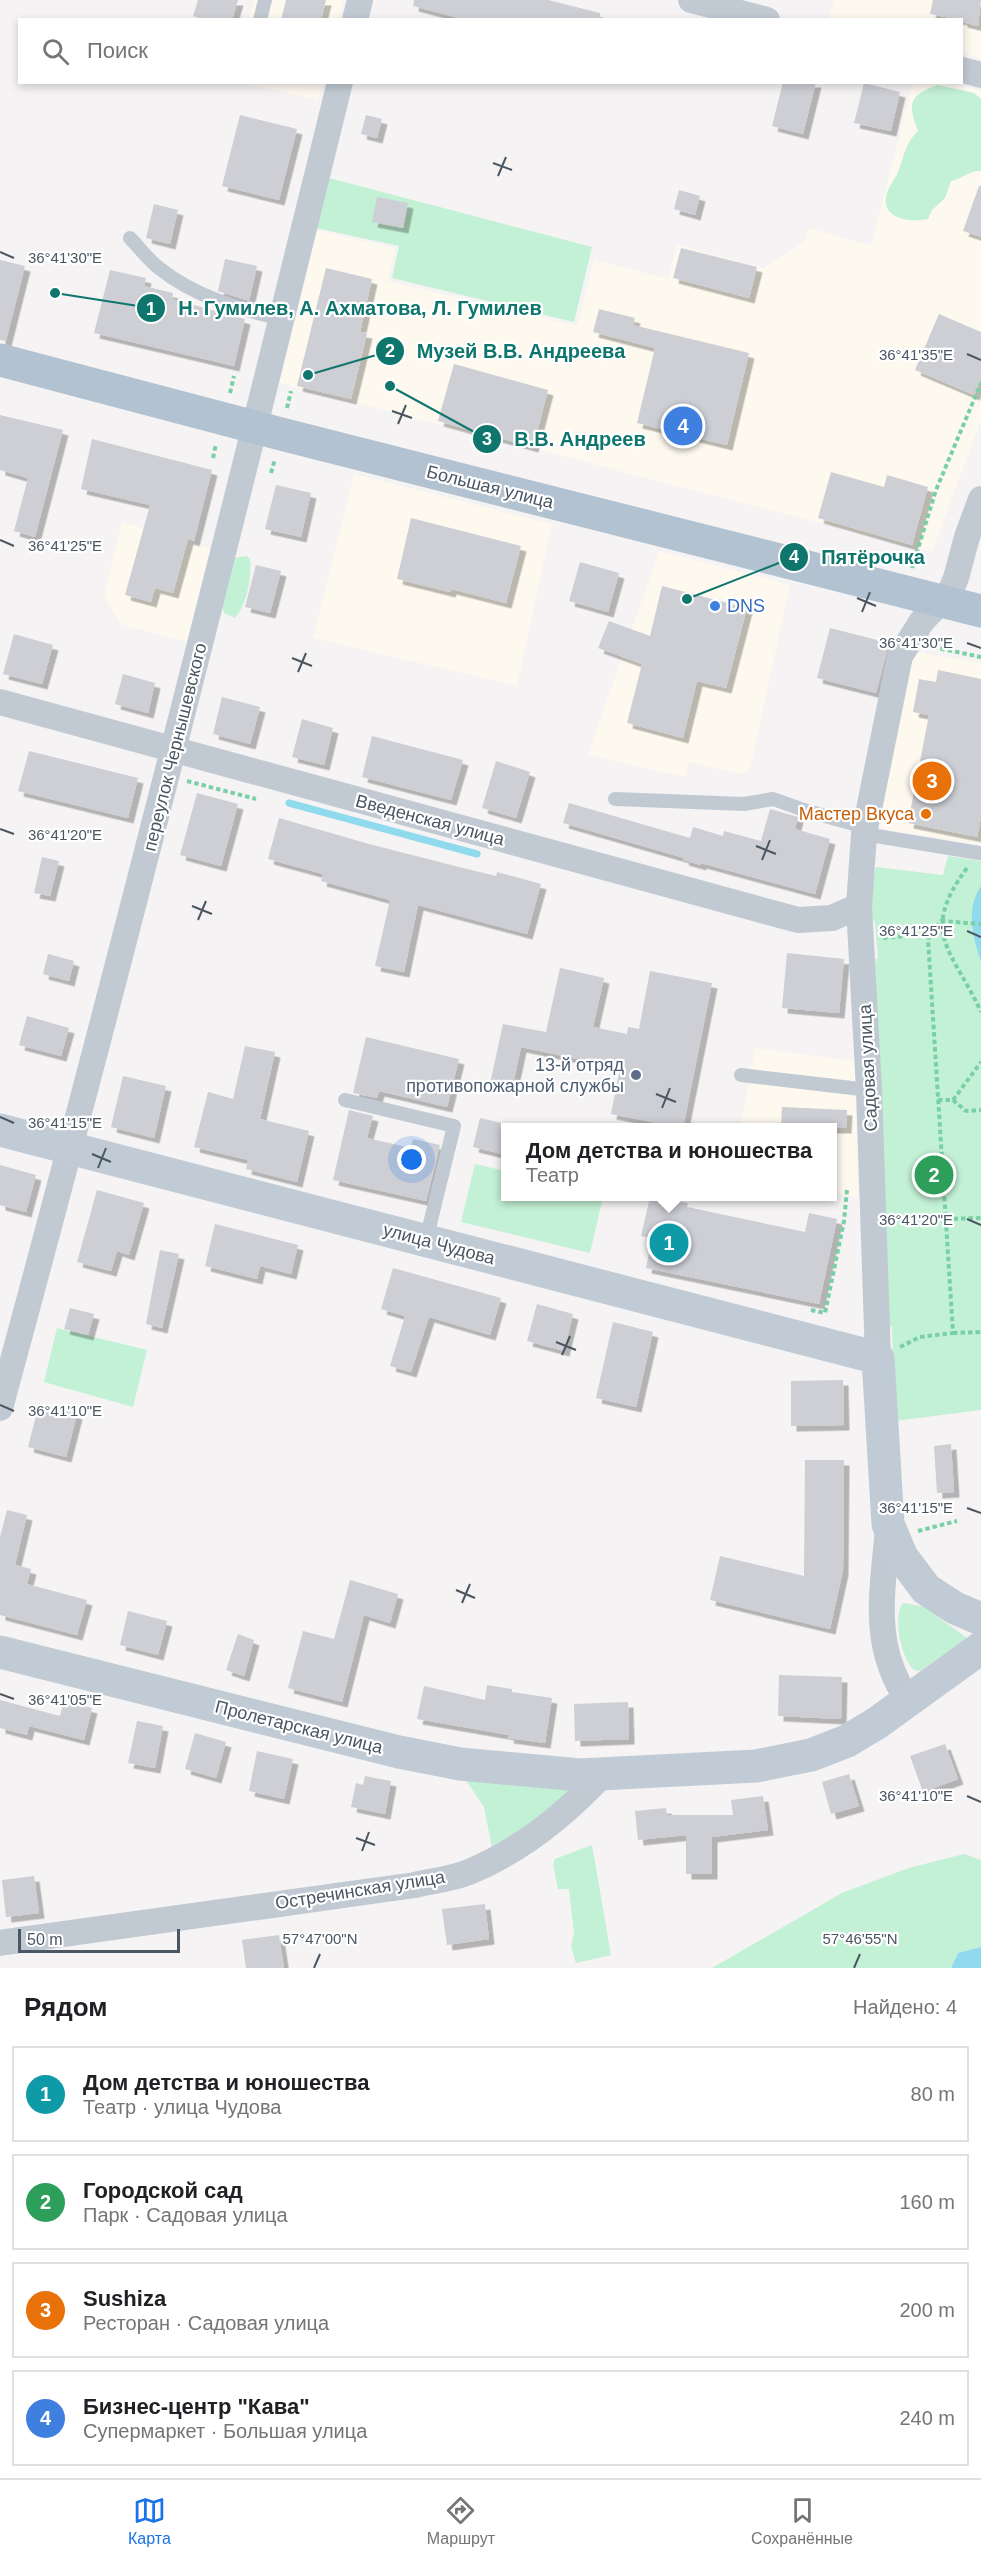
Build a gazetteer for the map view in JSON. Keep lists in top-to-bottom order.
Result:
{
  "streets": {
    "main road": ["Большая улица"],
    "street": [
      "переулок Чернышевского",
      "Введенская улица",
      "Садовая улица",
      "улица Чудова",
      "Пролетарская улица",
      "Остречинская улица"
    ]
  },
  "crossings": [
    ["Большая улица", "переулок Чернышевского"],
    ["Большая улица", "Садовая улица"],
    ["переулок Чернышевского", "Введенская улица"],
    ["переулок Чернышевского", "улица Чудова"],
    ["Введенская улица", "Садовая улица"],
    ["Садовая улица", "улица Чудова"],
    ["Пролетарская улица", "Остречинская улица"]
  ],
  "places": [
    "Н. Гумилев, А. Ахматова, Л. Гумилев",
    "Музей В.В. Андреева",
    "В.В. Андреев",
    "Пятёрочка",
    "DNS",
    "Мастер Вкуса",
    "13-й отряд противопожарной службы"
  ],
  "scale_bar": "50 m",
  "page": {
    "search": "Поиск",
    "pins": [
      "4",
      "3",
      "2",
      "1"
    ],
    "popup": ["Дом детства и юношества", "Театр"],
    "scale": "50 m",
    "heading": ["Рядом", "Найдено: 4"],
    "list": [
      {
        "mark": "1",
        "name": "Дом детства и юношества",
        "note": "Театр · улица Чудова",
        "value": "80 m"
      },
      {
        "mark": "2",
        "name": "Городской сад",
        "note": "Парк · Садовая улица",
        "value": "160 m"
      },
      {
        "mark": "3",
        "name": "Sushiza",
        "note": "Ресторан · Садовая улица",
        "value": "200 m"
      },
      {
        "mark": "4",
        "name": "Бизнес-центр \"Кава\"",
        "note": "Супермаркет · Большая улица",
        "value": "240 m"
      }
    ],
    "nav": ["Карта", "Маршрут", "Сохранённые"]
  },
  "coordinates": [
    "36°41'30\"E",
    "36°41'35\"E",
    "36°41'25\"E",
    "36°41'20\"E",
    "36°41'15\"E",
    "36°41'10\"E",
    "36°41'05\"E",
    "57°47'00\"N",
    "57°46'55\"N"
  ]
}
